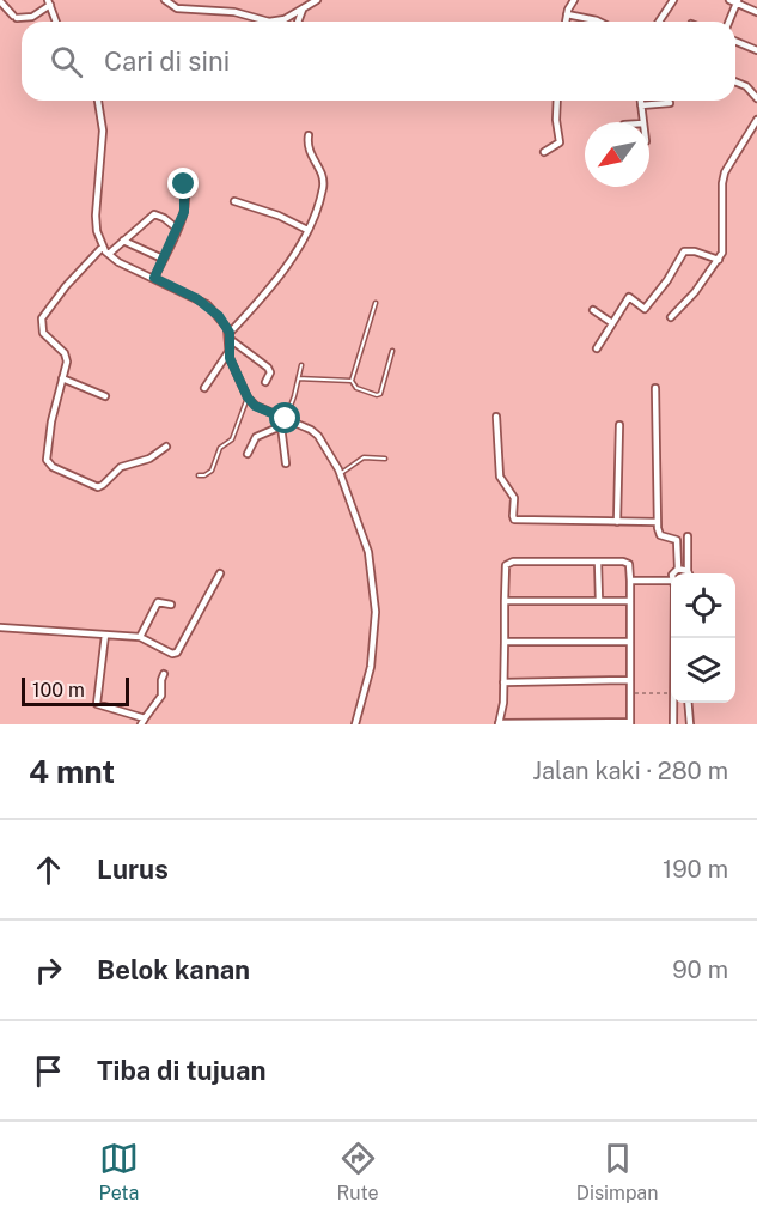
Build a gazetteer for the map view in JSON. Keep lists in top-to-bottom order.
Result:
{
  "scale_bar": "100 m",
  "north": "bottom left",
  "page": {
    "search": "Cari di sini",
    "scale": "100 m",
    "heading": ["4 mnt", "Jalan kaki · 280 m"],
    "list": [
      ["Lurus", "190 m"],
      ["Belok kanan", "90 m"],
      "Tiba di tujuan"
    ],
    "nav": ["Peta", "Rute", "Disimpan"]
  }
}
